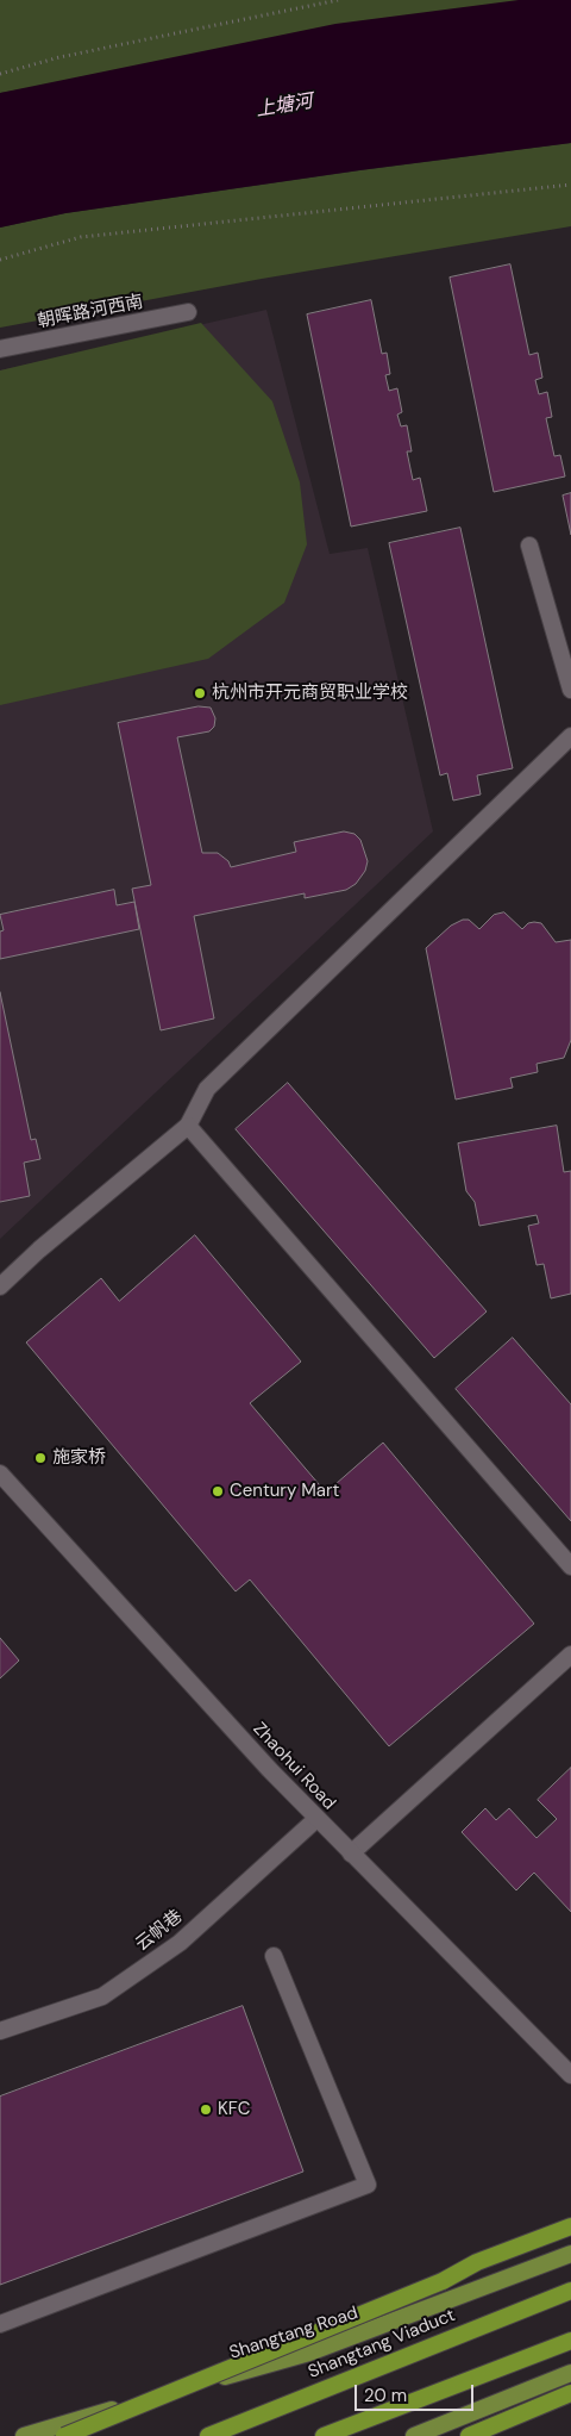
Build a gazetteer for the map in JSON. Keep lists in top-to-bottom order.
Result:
{
  "streets": {
    "highway": ["Shangtang Viaduct"],
    "main road": ["Shangtang Road"],
    "street": ["朝晖路河西南", "Zhaohui Road", "云帆巷"]
  },
  "crossings": [
    ["Zhaohui Road", "云帆巷"]
  ],
  "water": ["上塘河"],
  "places": [
    "杭州市开元商贸职业学校",
    "施家桥",
    "Century Mart",
    "KFC"
  ],
  "scale_bar": "20 m"
}
